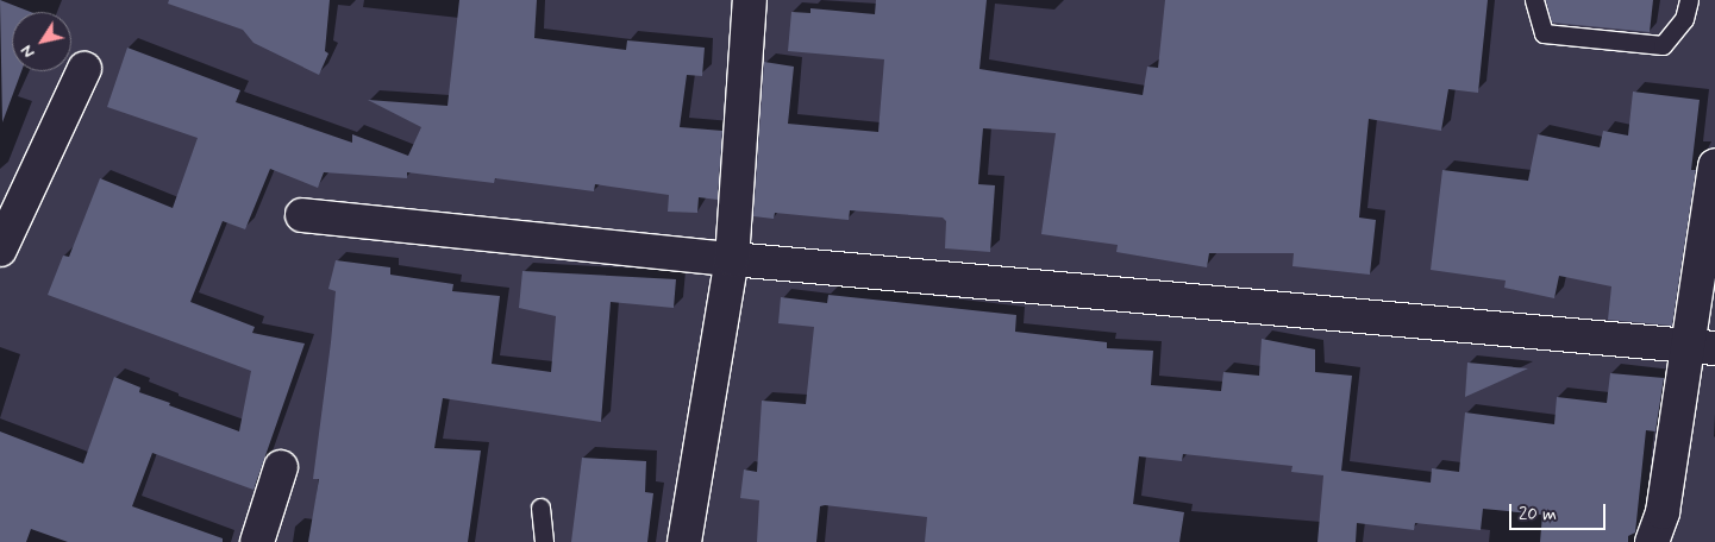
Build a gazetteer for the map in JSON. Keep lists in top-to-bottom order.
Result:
{
  "scale_bar": "20 m",
  "north": "bottom left"
}
